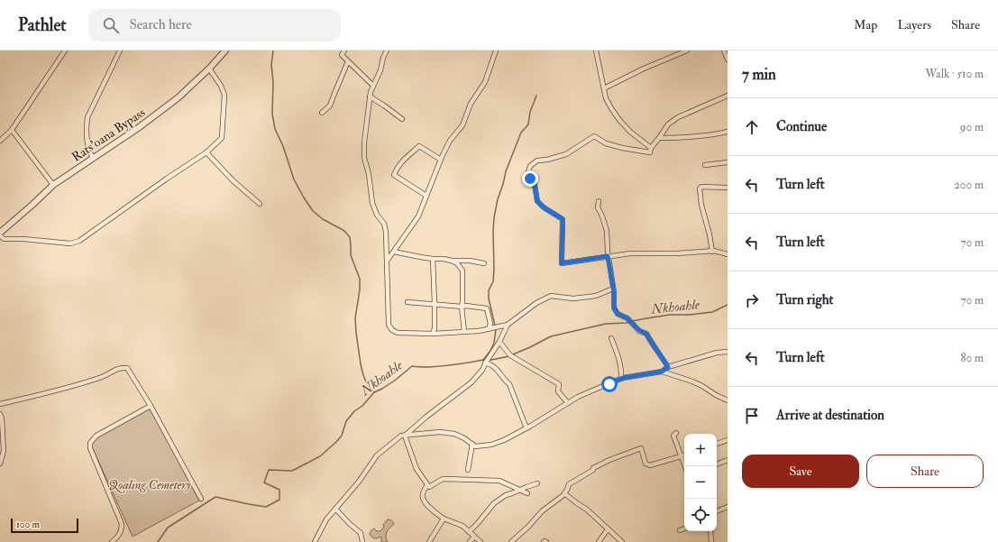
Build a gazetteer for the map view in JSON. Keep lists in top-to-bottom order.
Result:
{
  "streets": {
    "street": ["Rats'oana Bypass"]
  },
  "water": ["Nkhoahle"],
  "parks": ["Qoaling Cemetery"],
  "scale_bar": "100 m",
  "page": {
    "header": "Pathlet",
    "search": "Search here",
    "nav": ["Map", "Layers", "Share"],
    "heading": ["7 min", "Walk · 510 m"],
    "list": [
      ["Continue", "90 m"],
      ["Turn left", "200 m"],
      ["Turn left", "70 m"],
      ["Turn right", "70 m"],
      ["Turn left", "80 m"],
      "Arrive at destination"
    ],
    "map_buttons": ["+", "−"],
    "buttons": ["Save", "Share"],
    "scale": "100 m"
  }
}
